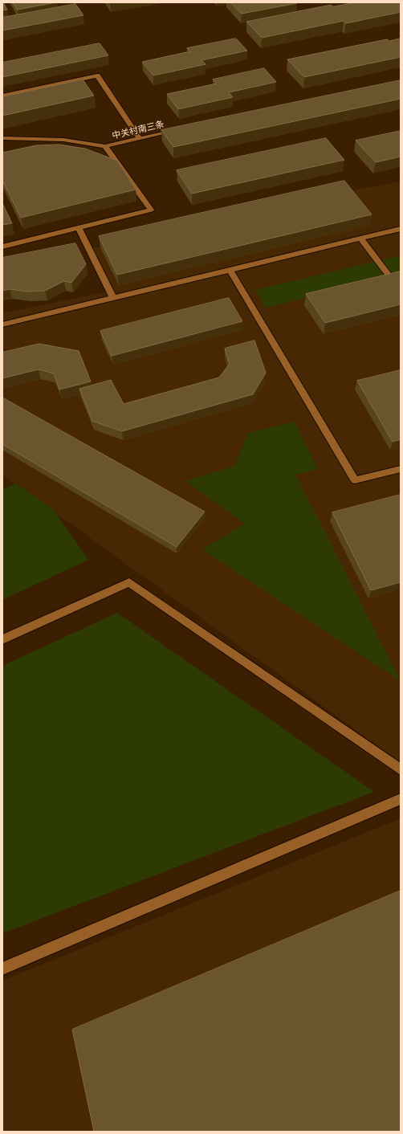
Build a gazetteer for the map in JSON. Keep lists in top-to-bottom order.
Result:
{
  "streets": {
    "street": ["中关村南三条"]
  }
}
